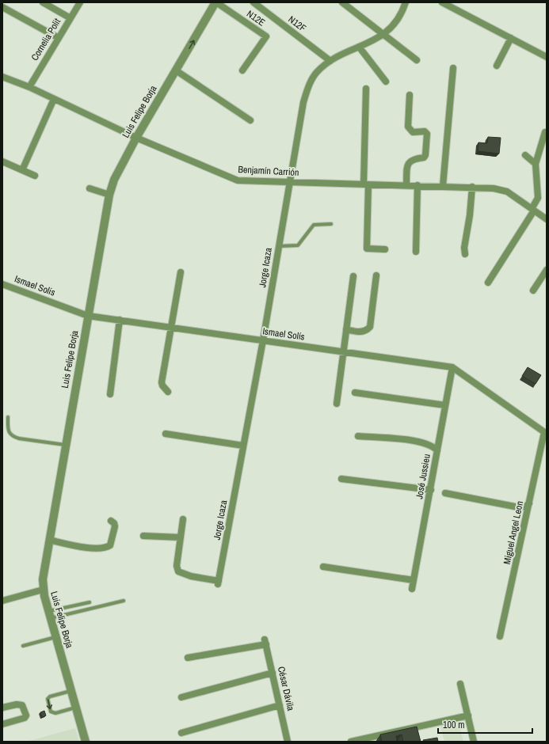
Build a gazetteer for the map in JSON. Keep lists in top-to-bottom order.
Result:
{
  "streets": {
    "street": [
      "N12E",
      "N12F",
      "Cornelia Polit",
      "Luis Felipe Borja",
      "Benjamín Carrión",
      "Jorge Icaza",
      "Ismael Solís",
      "José Jussieu",
      "Miguel Angel Leon",
      "César Dávila"
    ]
  },
  "crossings": [
    ["N12E", "Luis Felipe Borja"],
    ["N12F", "Jorge Icaza"],
    ["Cornelia Polit", "Benjamín Carrión"],
    ["Luis Felipe Borja", "Benjamín Carrión"],
    ["Luis Felipe Borja", "Ismael Solís"],
    ["Benjamín Carrión", "Jorge Icaza"],
    ["Jorge Icaza", "Ismael Solís"],
    ["Ismael Solís", "José Jussieu"],
    ["Ismael Solís", "Miguel Angel Leon"]
  ],
  "scale_bar": "100 m"
}
